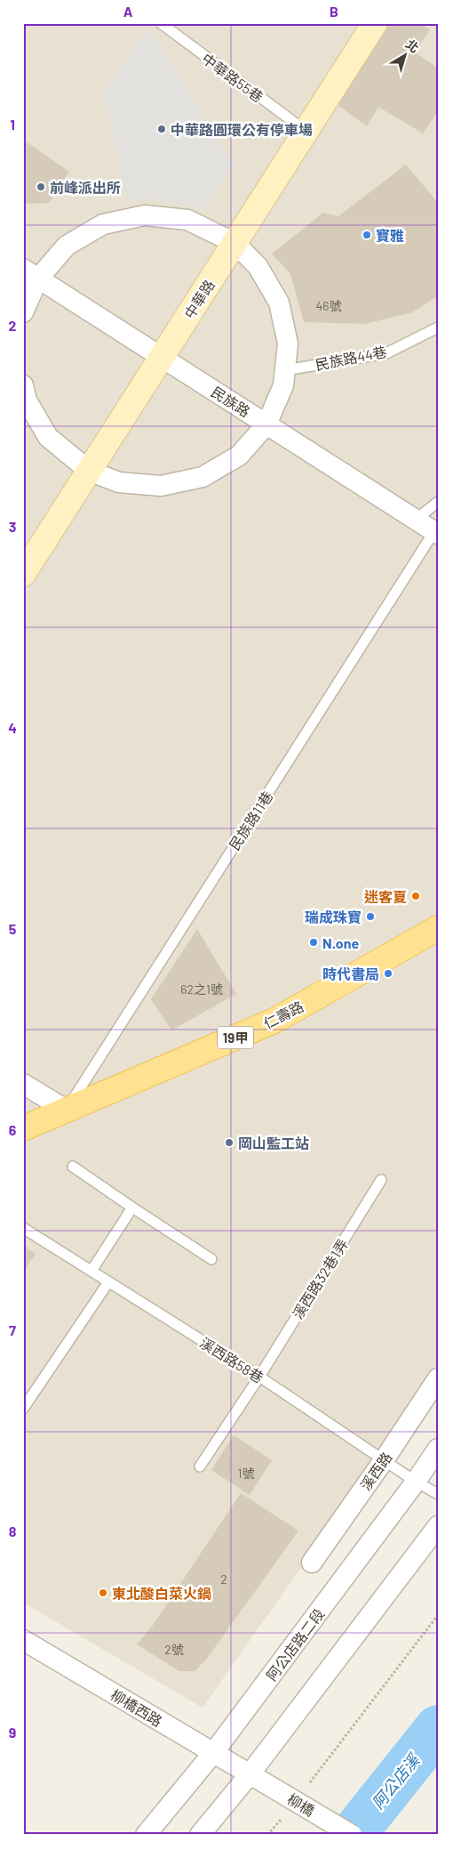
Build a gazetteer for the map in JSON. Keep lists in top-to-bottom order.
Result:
{
  "streets": {
    "main road": ["中華路", "仁壽路", "19甲"],
    "street": [
      "民族路",
      "溪西路",
      "阿公店路二段",
      "柳橋西路",
      "柳橋"
    ],
    "lane": [
      "中華路55巷",
      "民族路44巷",
      "民族路11巷",
      "溪西路32巷1弄",
      "溪西路58巷"
    ]
  },
  "crossings": [
    ["中華路55巷", "中華路"],
    ["中華路", "民族路"],
    ["民族路", "民族路11巷"],
    ["民族路11巷", "仁壽路"],
    ["溪西路32巷1弄", "溪西路58巷"],
    ["溪西路58巷", "溪西路"],
    ["溪西路58巷", "阿公店路二段"],
    ["阿公店路二段", "柳橋西路"],
    ["柳橋西路", "柳橋"]
  ],
  "water": ["阿公店溪"],
  "places": [
    "中華路圓環公有停車場",
    "前峰派出所",
    "寶雅",
    "迷客夏",
    "瑞成珠寶",
    "N.one",
    "時代書局",
    "岡山監工站",
    "東北酸白菜火鍋"
  ],
  "house_numbers": [
    "46號",
    "62之1號",
    "1號",
    "2",
    "2號"
  ],
  "north": "top right",
  "grid": {
    "columns": ["A", "B"],
    "rows": [
      "1",
      "2",
      "3",
      "4",
      "5",
      "6",
      "7",
      "8",
      "9"
    ]
  }
}
